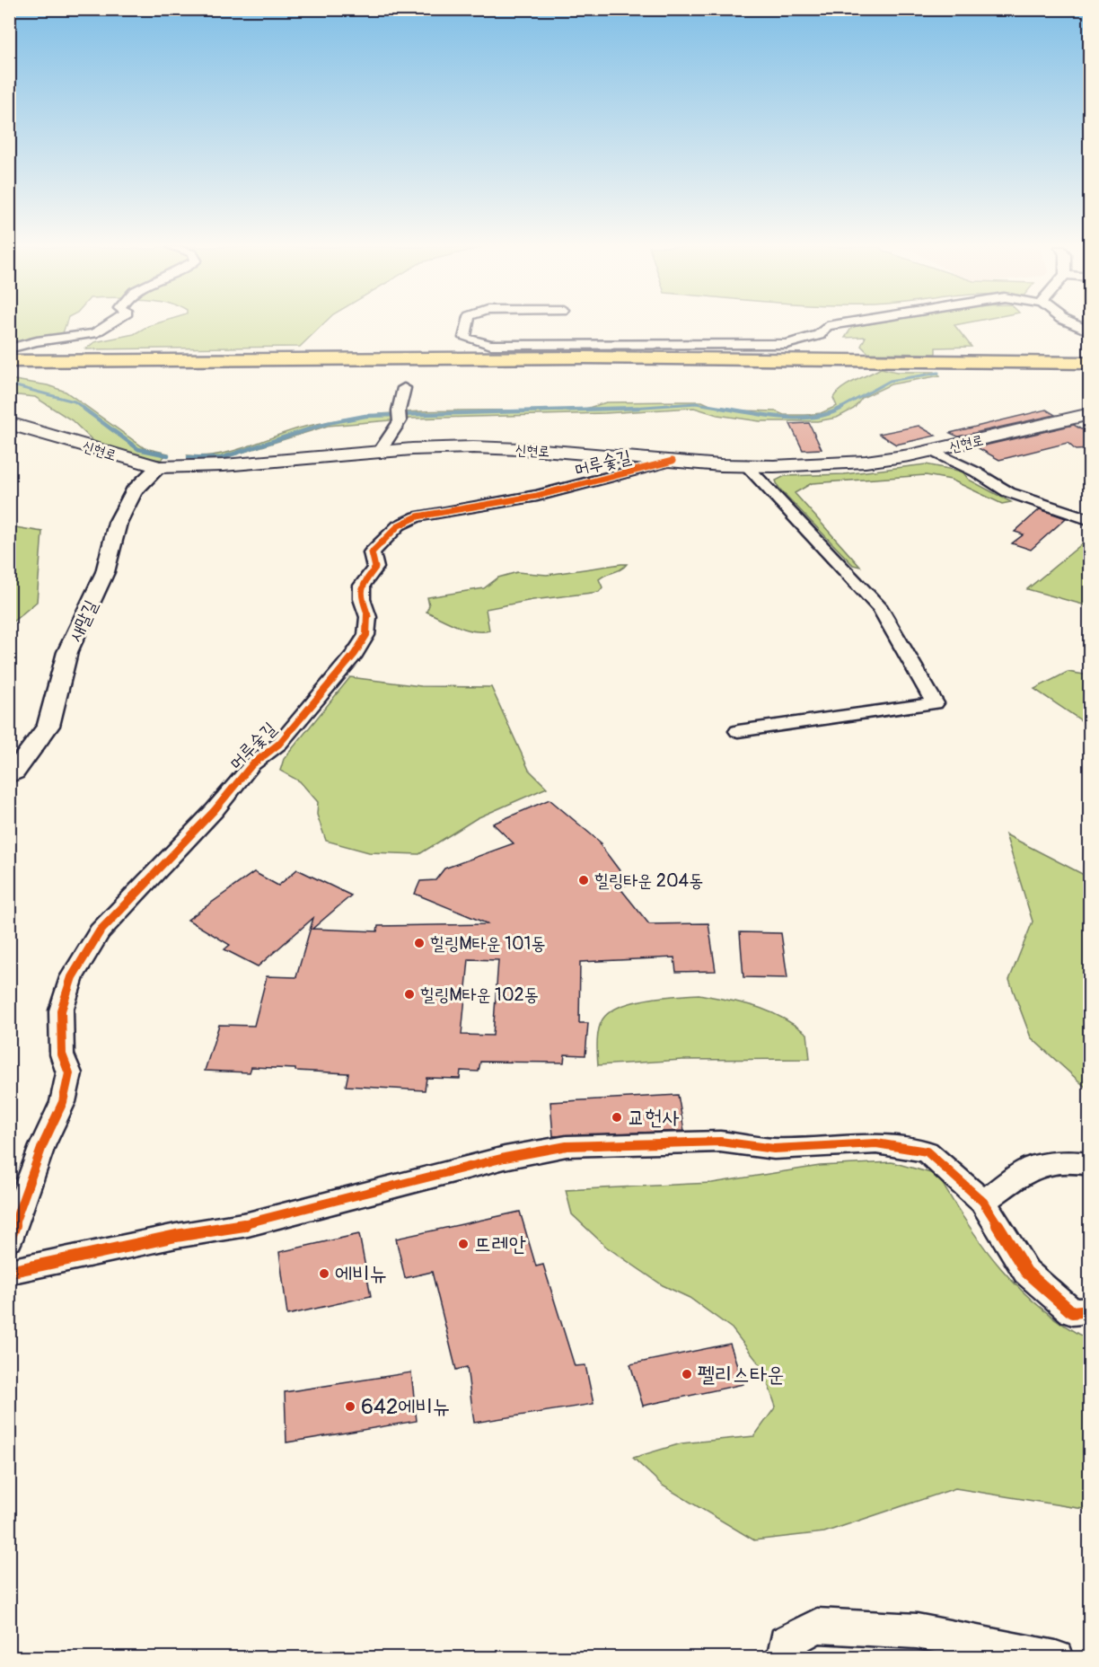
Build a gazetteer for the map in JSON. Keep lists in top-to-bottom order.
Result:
{
  "streets": {
    "main road": ["신현로"],
    "street": ["머루숯길", "새말길"]
  },
  "crossings": [
    ["신현로", "머루숯길"],
    ["신현로", "새말길"]
  ],
  "places": [
    "힐링타운 204동",
    "힐링M타운 101동",
    "힐링M타운 102동",
    "교헌사",
    "뜨레안",
    "에비뉴",
    "펠리스타운",
    "642에비뉴"
  ]
}
